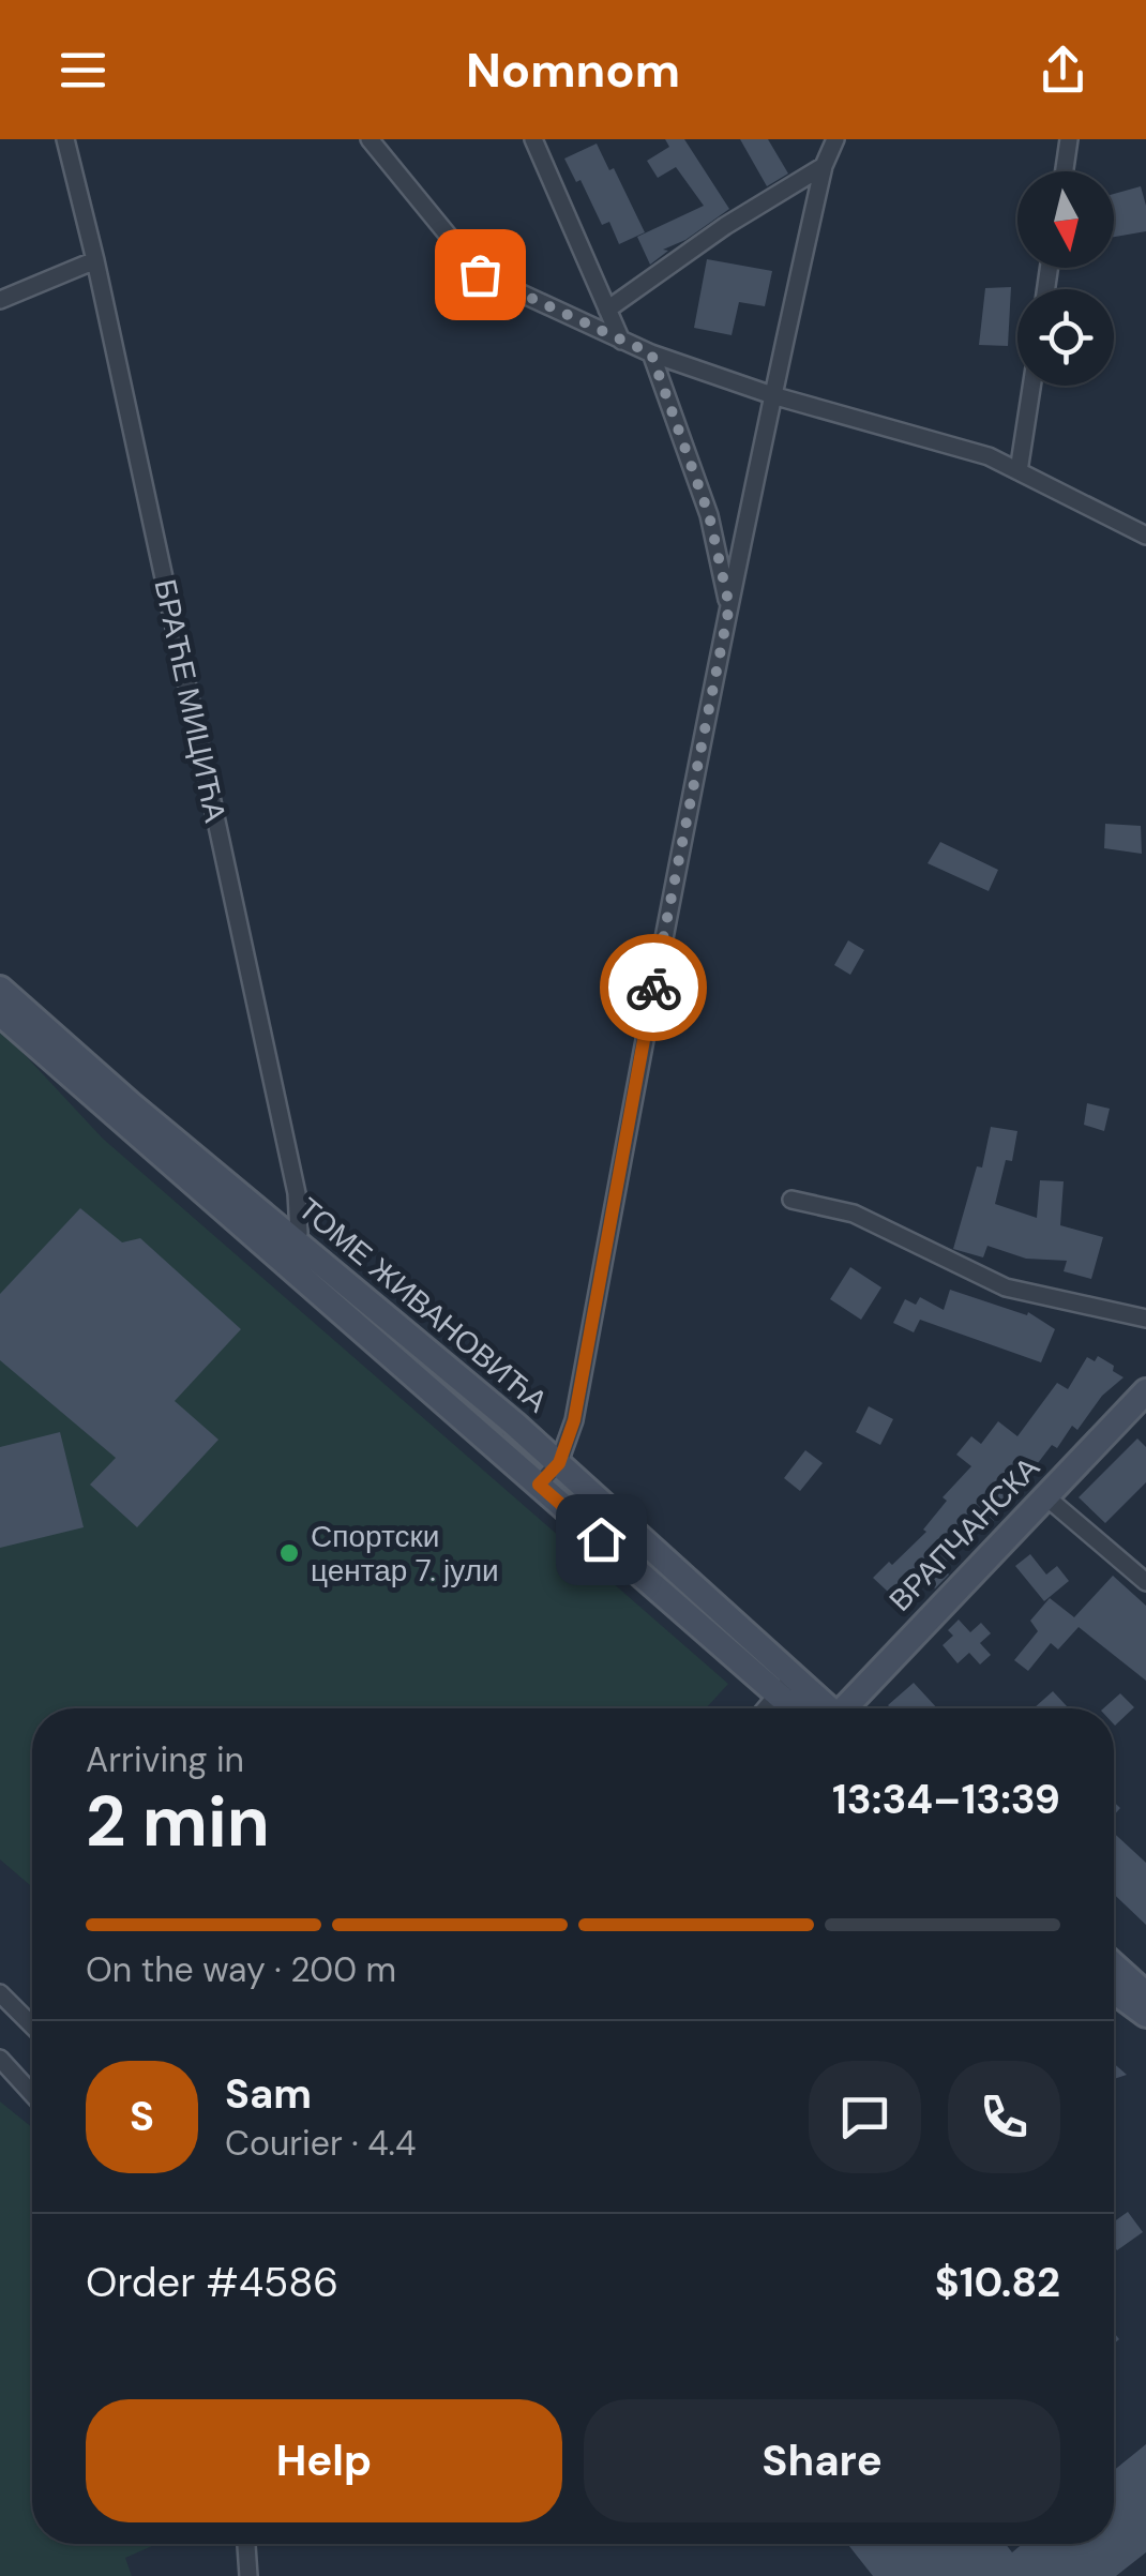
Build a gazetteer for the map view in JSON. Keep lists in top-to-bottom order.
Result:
{
  "streets": {
    "main road": ["ТОМЕ ЖИВАНОВИЋА", "ВРАПЧАНСКА"],
    "street": ["БРАЋЕ МИЦИЋА"]
  },
  "crossings": [
    ["БРАЋЕ МИЦИЋА", "ТОМЕ ЖИВАНОВИЋА"]
  ],
  "places": ["Спортски центар 7. јули"],
  "north": "bottom",
  "page": {
    "header": "Nomnom",
    "heading": ["2 min", "Arriving in", "13:34–13:39"],
    "panel": [
      "Sam",
      "Courier · 4.4",
      "Order #4586",
      "$10.82"
    ],
    "bar": "On the way · 200 m",
    "round": "S",
    "buttons": ["Help", "Share"]
  }
}
